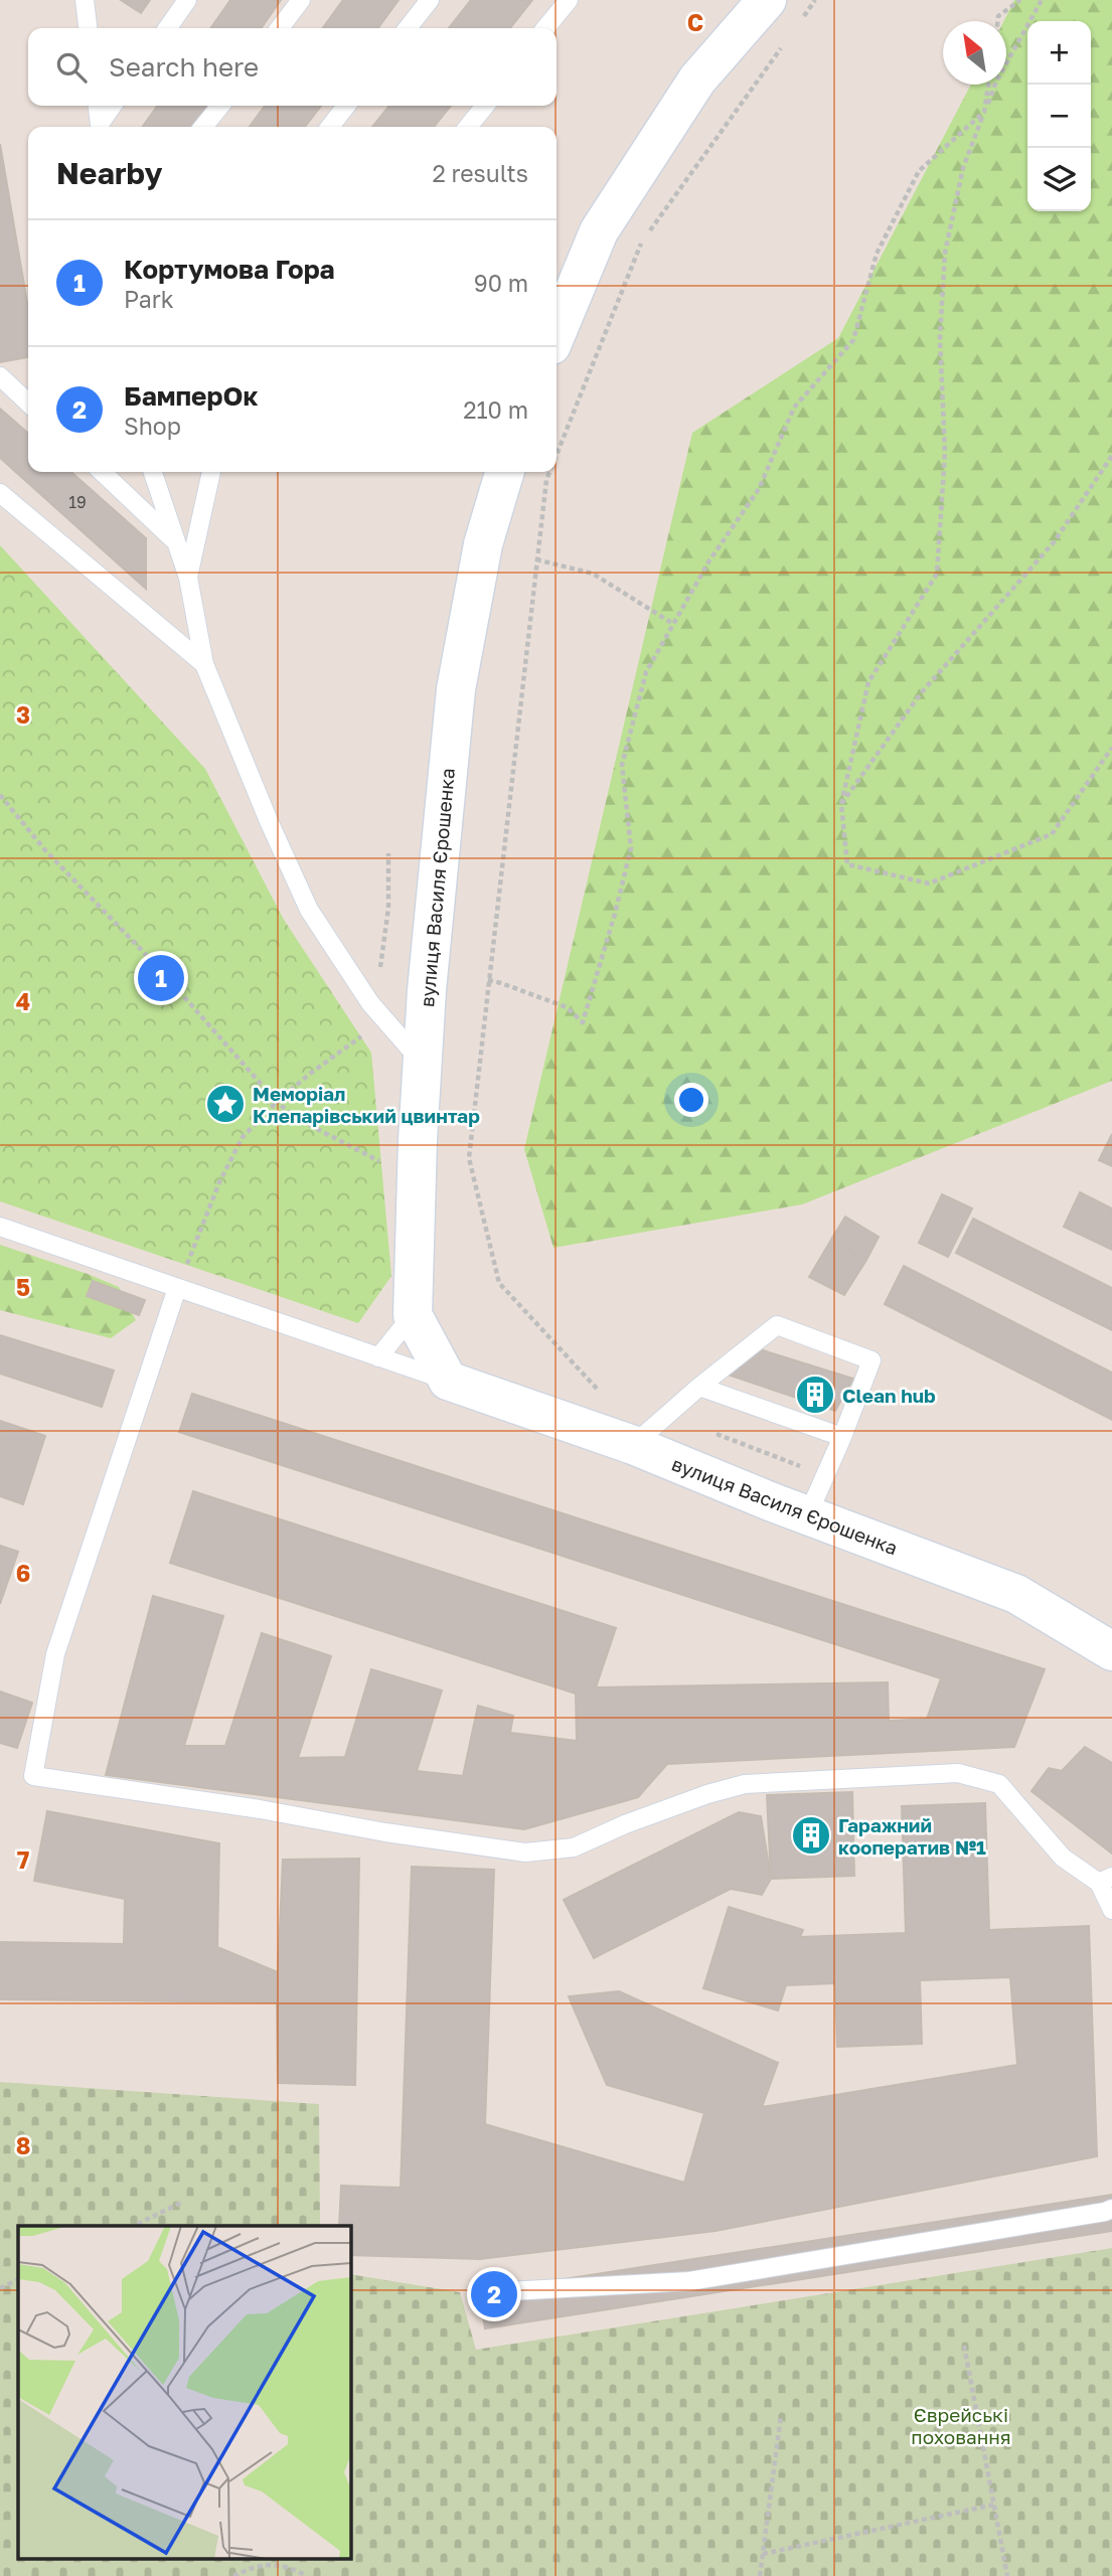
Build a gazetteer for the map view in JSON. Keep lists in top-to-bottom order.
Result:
{
  "streets": {
    "main road": ["вулиця Василя Єрошенка"]
  },
  "parks": ["Єврейські поховання"],
  "places": {
    "place": ["Меморіал Клепарівський цвинтар"],
    "building": ["Clean hub", "Гаражний кооператив №1"]
  },
  "house_numbers": ["19"],
  "north": "top left",
  "page": {
    "map_buttons": ["+", "−"],
    "search": "Search here",
    "heading": ["Nearby", "2 results"],
    "list": [
      {
        "mark": "1",
        "name": "Кортумова Гора",
        "note": "Park",
        "value": "90 m"
      },
      {
        "mark": "2",
        "name": "БамперОк",
        "note": "Shop",
        "value": "210 m"
      }
    ],
    "pins": ["1", "2"]
  },
  "grid": {
    "columns": ["C"],
    "rows": [
      "3",
      "4",
      "5",
      "6",
      "7",
      "8"
    ]
  }
}
